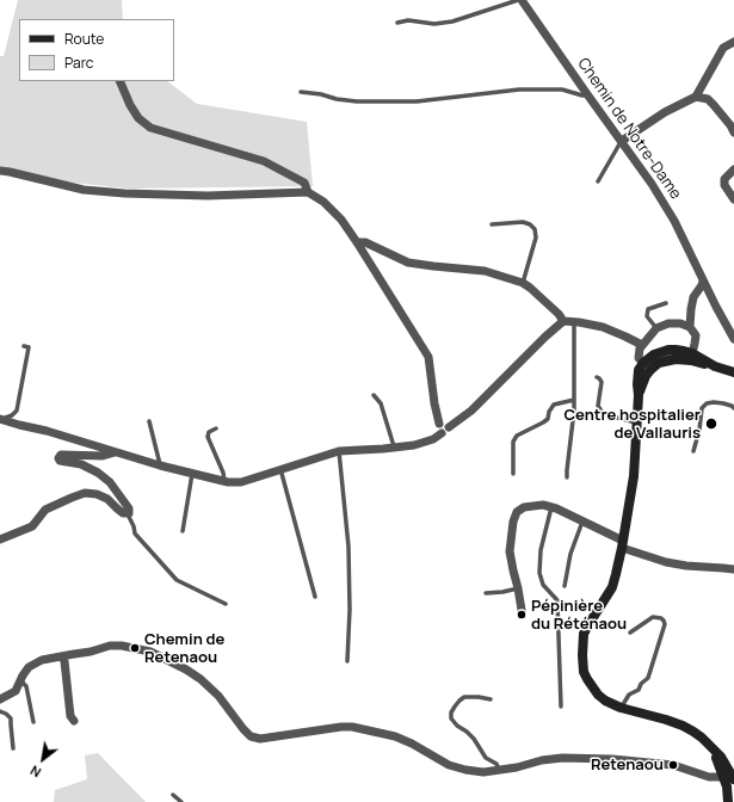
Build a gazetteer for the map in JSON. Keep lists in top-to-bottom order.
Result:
{
  "streets": {
    "street": ["Chemin de Notre-Dame"]
  },
  "places": [
    "Centre hospitalier de Vallauris",
    "Pépinière du Réténaou",
    "Chemin de Retenaou",
    "Retenaou"
  ],
  "legend": ["Route", "Parc"],
  "north": "bottom left"
}
